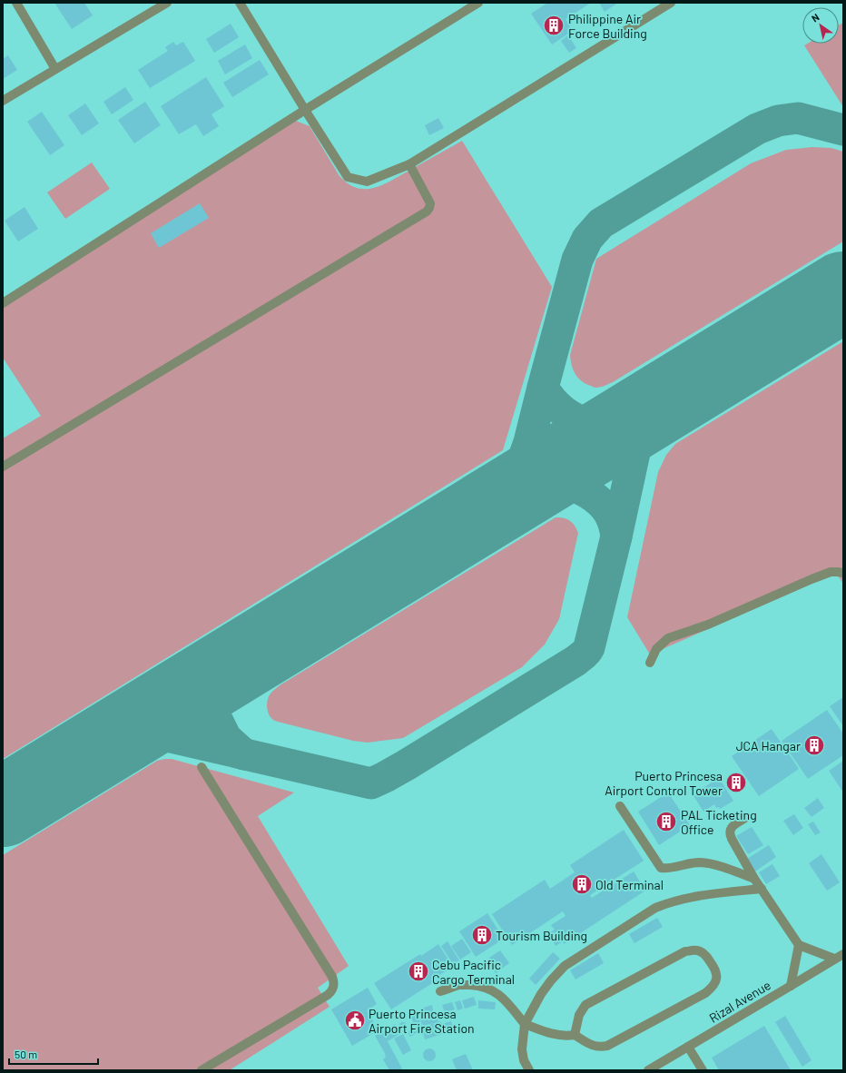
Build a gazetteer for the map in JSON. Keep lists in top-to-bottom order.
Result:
{
  "streets": {
    "street": ["Rizal Avenue"]
  },
  "places": {
    "building": [
      "Philippine Air Force Building",
      "JCA Hangar",
      "Puerto Princesa Airport Control Tower",
      "PAL Ticketing Office",
      "Old Terminal",
      "Tourism Building",
      "Cebu Pacific Cargo Terminal"
    ],
    "public building": ["Puerto Princesa Airport Fire Station"]
  },
  "scale_bar": "50 m",
  "north": "top left"
}
